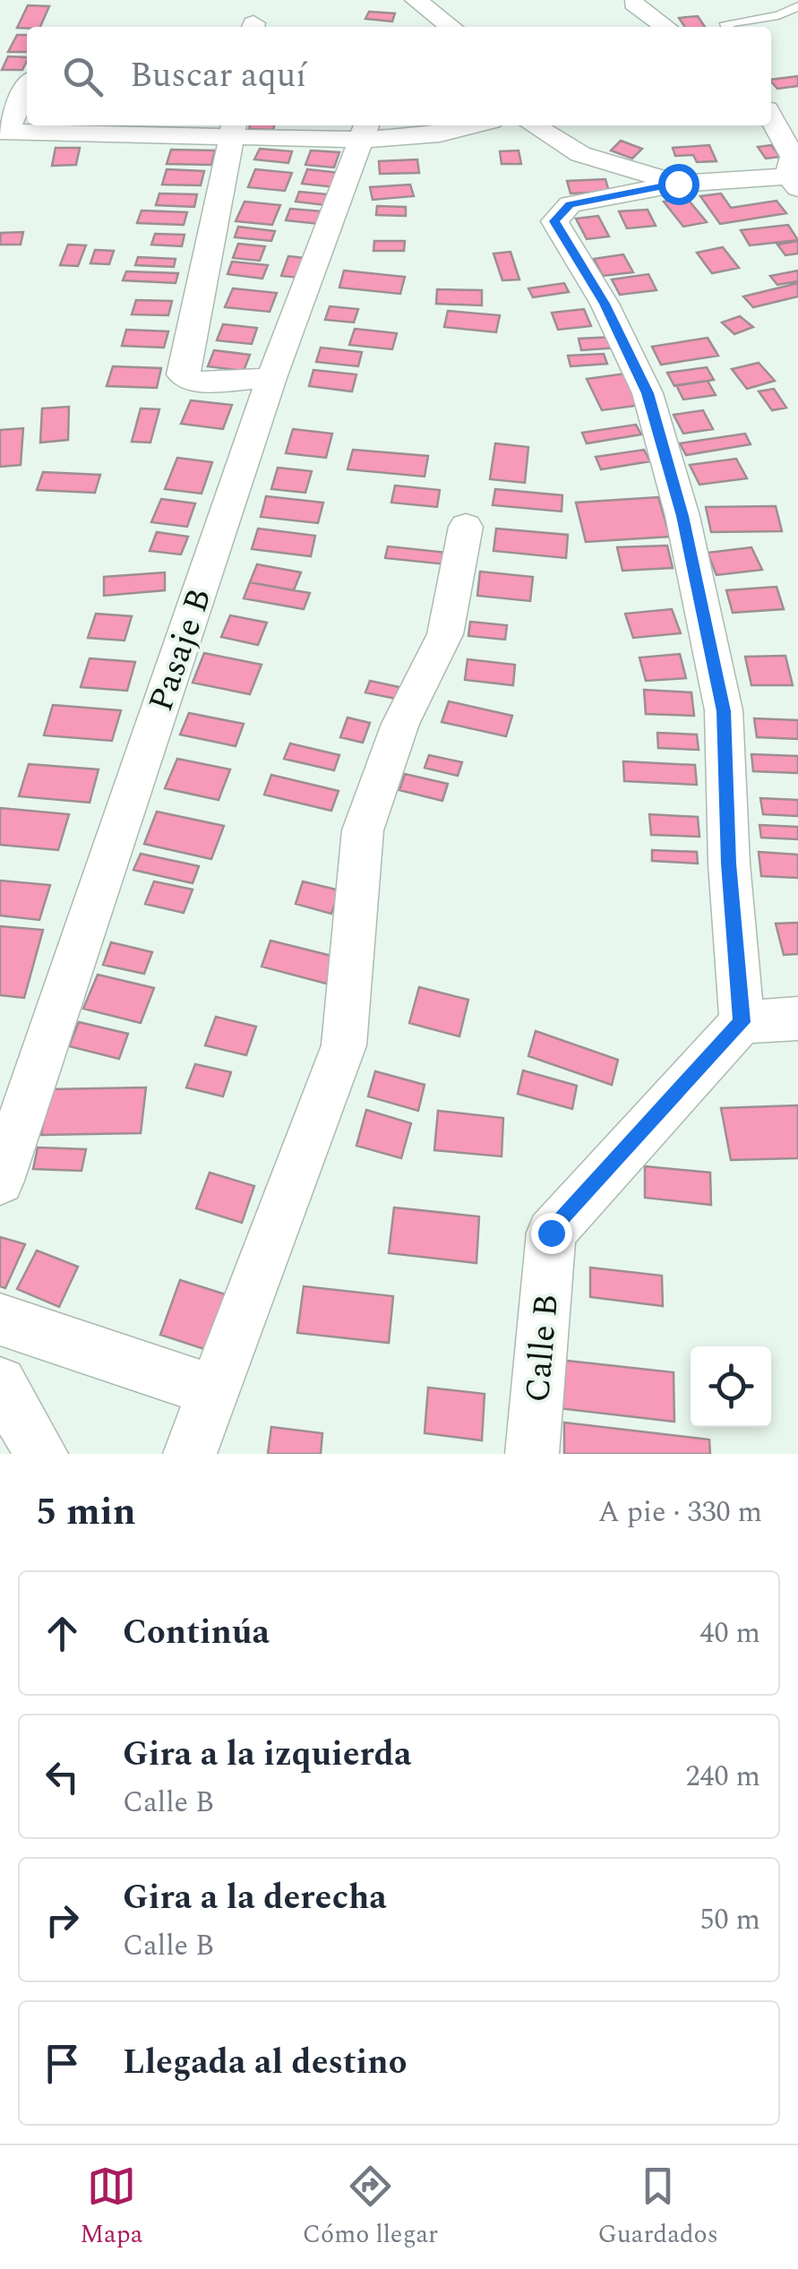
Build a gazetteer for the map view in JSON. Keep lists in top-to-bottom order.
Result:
{
  "streets": {
    "street": ["Pasaje B", "Calle B"]
  },
  "page": {
    "search": "Buscar aquí",
    "heading": ["5 min", "A pie · 330 m"],
    "list": [
      ["Continúa", "40 m"],
      ["Gira a la izquierda", "Calle B", "240 m"],
      ["Gira a la derecha", "Calle B", "50 m"],
      "Llegada al destino"
    ],
    "nav": ["Mapa", "Cómo llegar", "Guardados"]
  }
}
